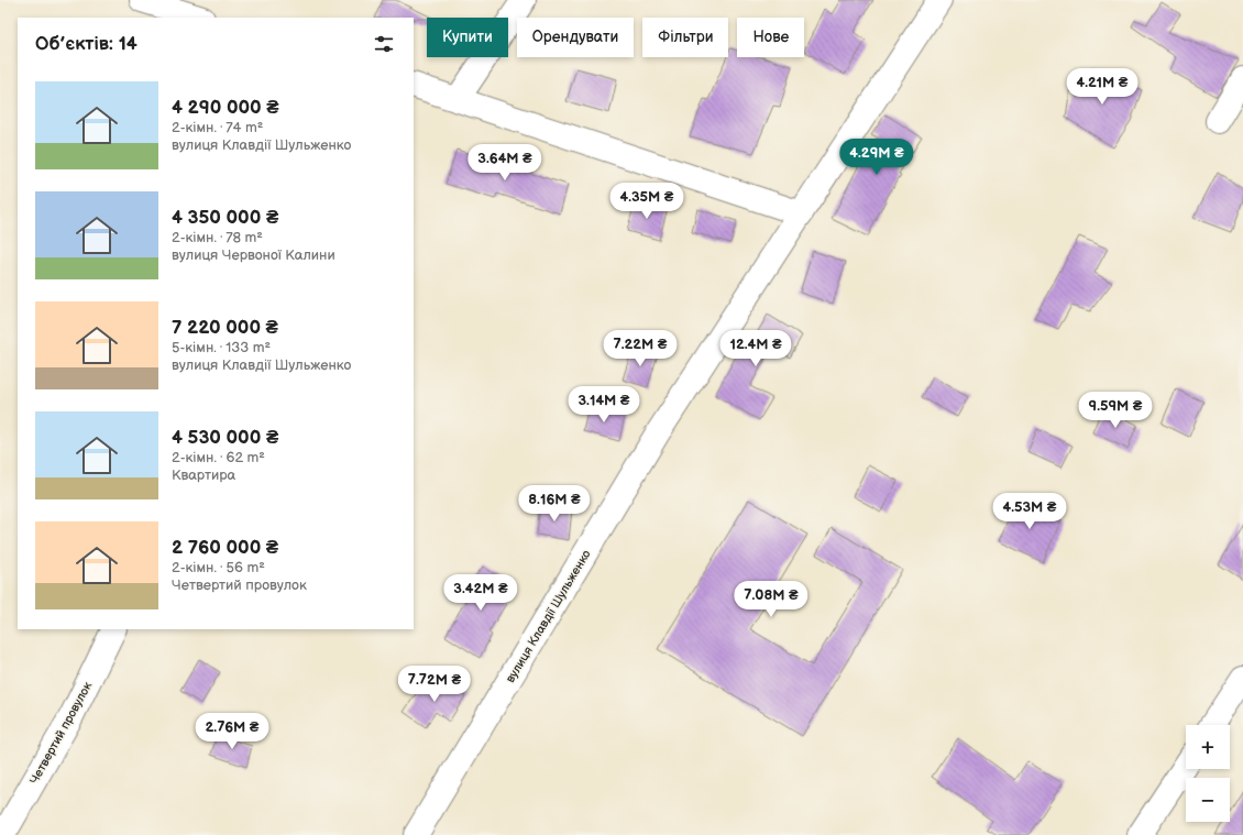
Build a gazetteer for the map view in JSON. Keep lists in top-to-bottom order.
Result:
{
  "streets": {
    "street": ["вулиця Клавдії Шульженко", "Четвертий провулок"]
  },
  "page": {
    "chip": [
      "Купити",
      "Орендувати",
      "Фільтри",
      "Нове"
    ],
    "heading": "Об’єктів: 14",
    "price": [
      "4.21M ₴",
      "4.29M ₴",
      "3.64M ₴",
      "4.35M ₴",
      "7.22M ₴",
      "12.4M ₴",
      "3.14M ₴",
      "9.59M ₴",
      "8.16M ₴",
      "4.53M ₴",
      "3.42M ₴",
      "7.08M ₴",
      "7.72M ₴",
      "2.76M ₴"
    ],
    "list": [
      {
        "name": "4 290 000 ₴",
        "note": "2-кімн. · 74 m² · вулиця Клавдії Шульженко"
      },
      {
        "name": "4 350 000 ₴",
        "note": "2-кімн. · 78 m² · вулиця Червоної Калини"
      },
      {
        "name": "7 220 000 ₴",
        "note": "5-кімн. · 133 m² · вулиця Клавдії Шульженко"
      },
      {
        "name": "4 530 000 ₴",
        "note": "2-кімн. · 62 m² · Квартира"
      },
      {
        "name": "2 760 000 ₴",
        "note": "2-кімн. · 56 m² · Четвертий провулок"
      }
    ],
    "map_buttons": ["+", "−"]
  }
}
